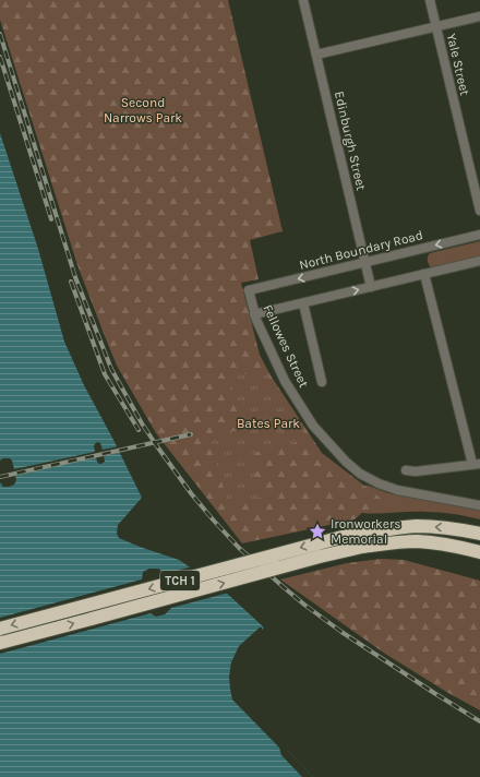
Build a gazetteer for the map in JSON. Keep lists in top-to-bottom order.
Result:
{
  "streets": {
    "highway": ["TCH 1"],
    "street": [
      "Yale Street",
      "Edinburgh Street",
      "North Boundary Road",
      "Fellowes Street"
    ]
  },
  "crossings": [
    ["Edinburgh Street", "North Boundary Road"],
    ["North Boundary Road", "Fellowes Street"]
  ],
  "parks": ["Second Narrows Park", "Bates Park"],
  "places": {
    "place": ["Ironworkers Memorial"]
  }
}
